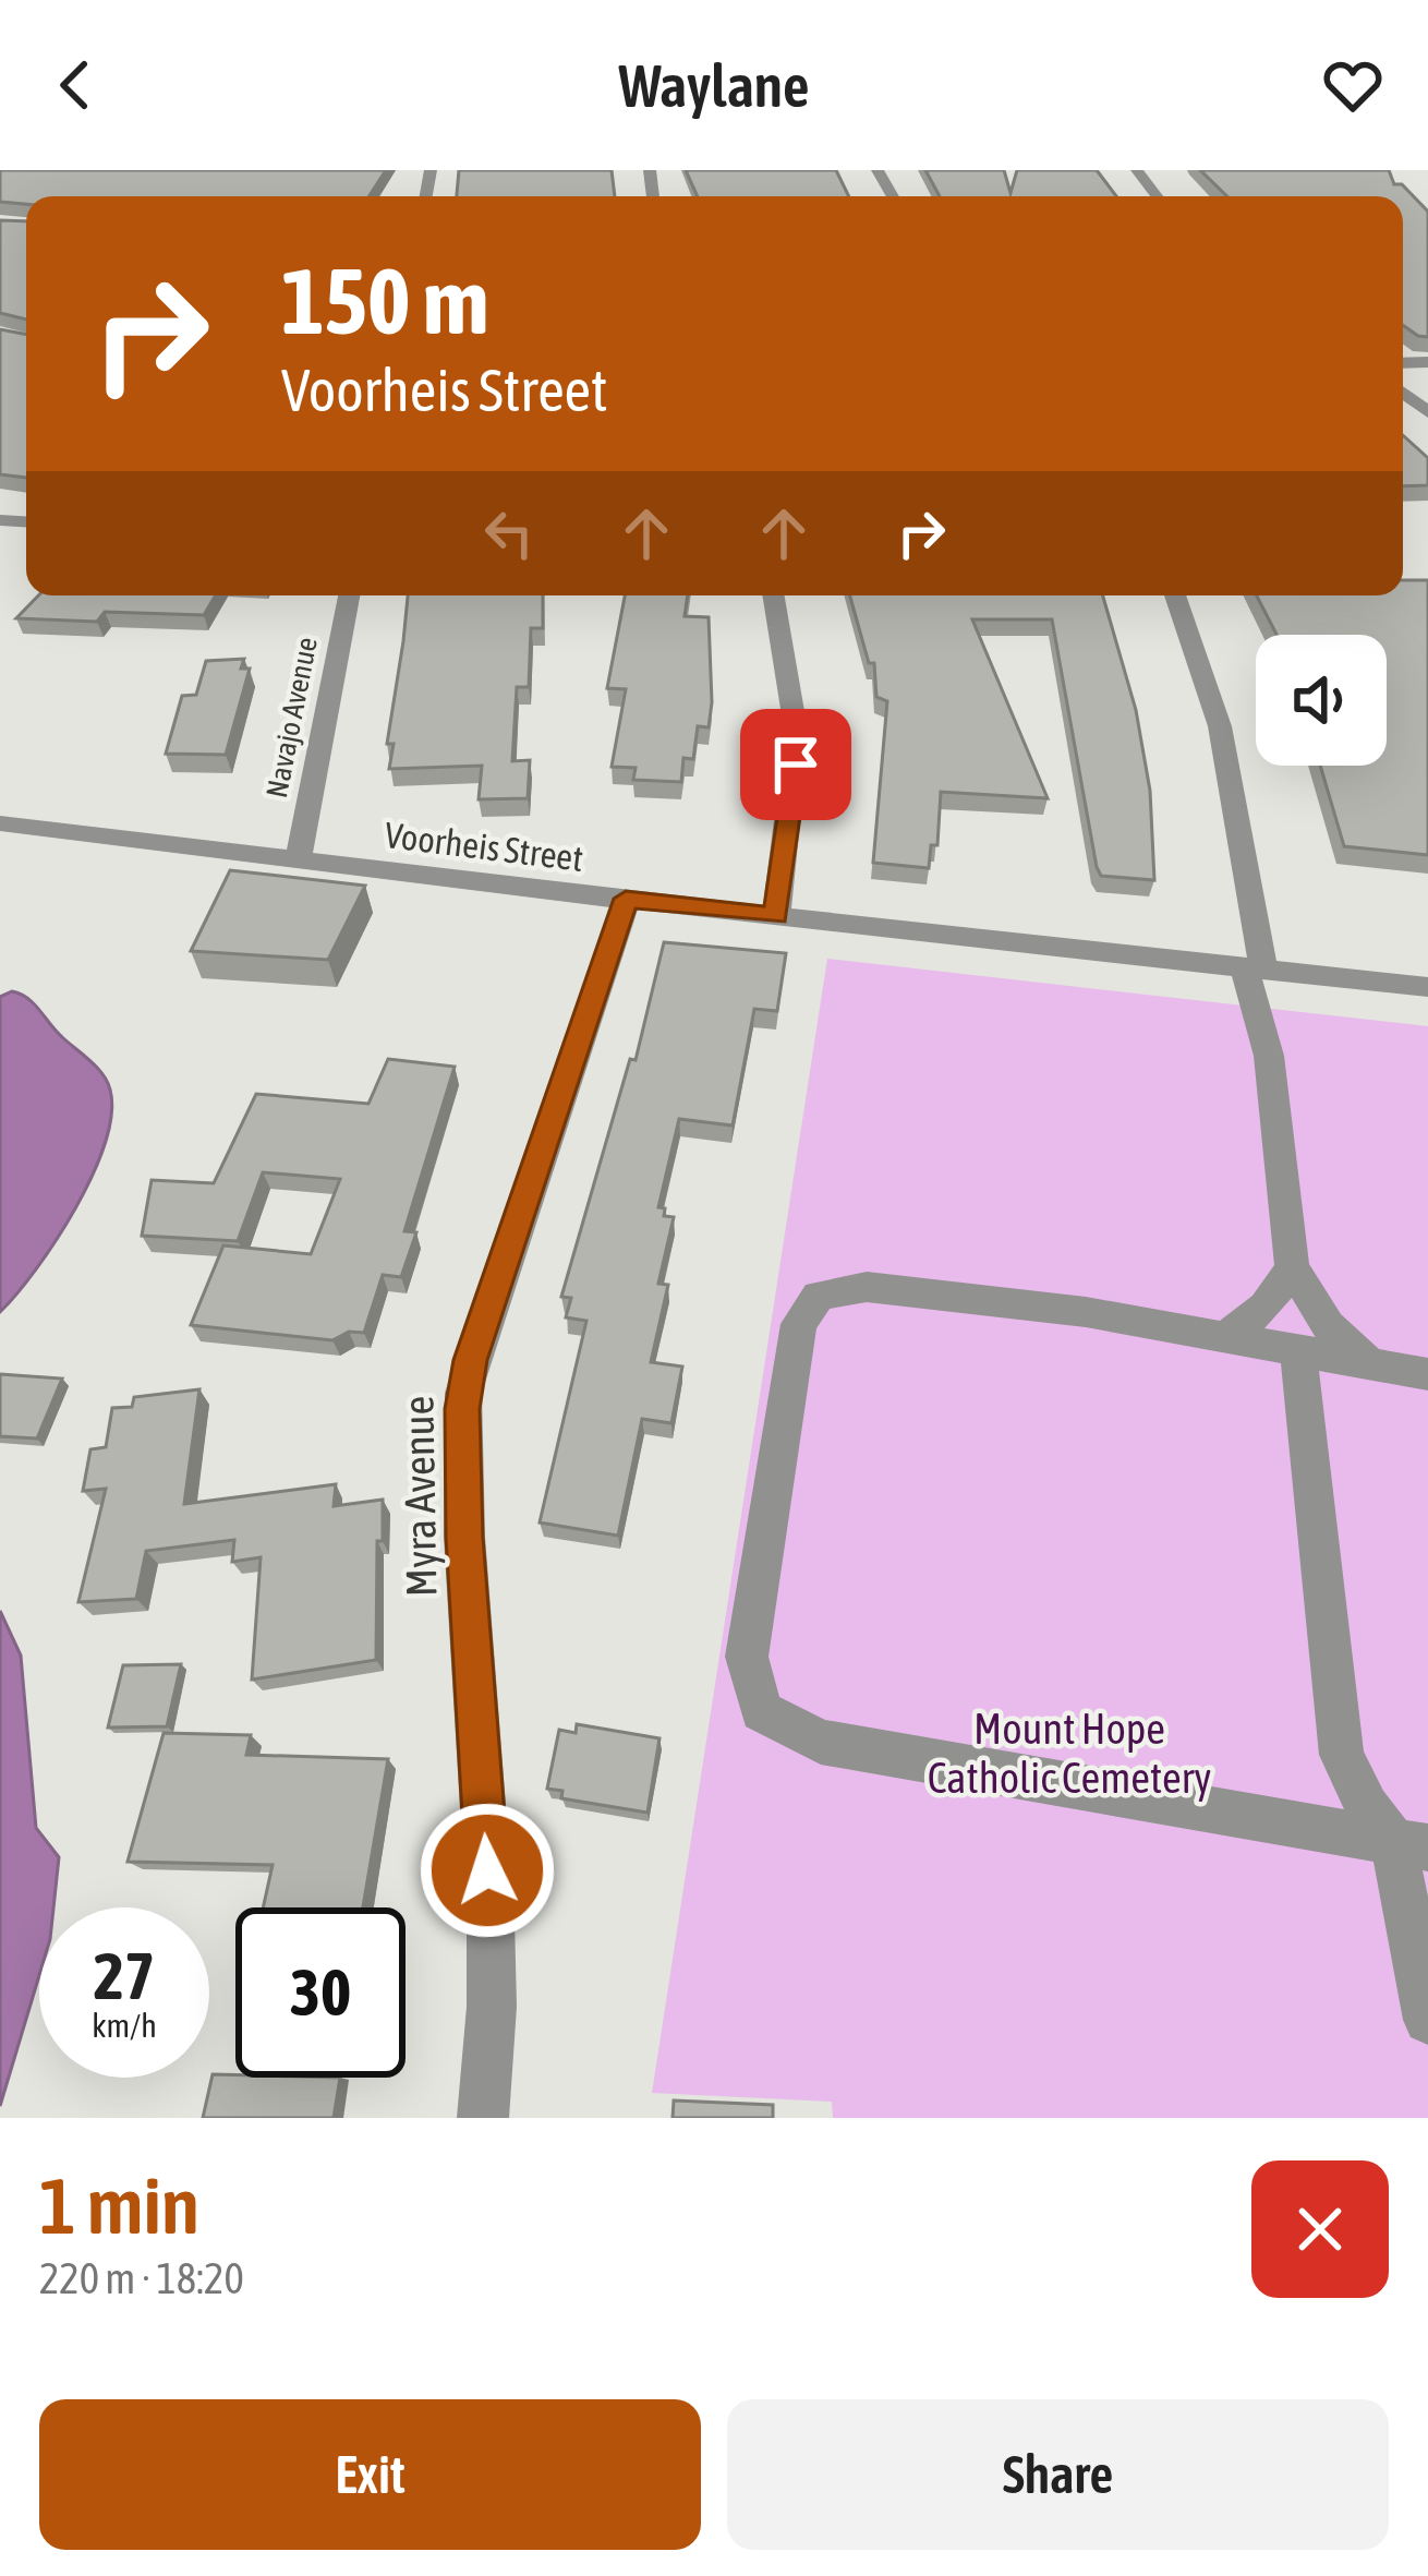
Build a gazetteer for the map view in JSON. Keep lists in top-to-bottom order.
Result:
{
  "streets": {
    "street": ["Navajo Avenue", "Voorheis Street", "Myra Avenue"]
  },
  "crossings": [
    ["Navajo Avenue", "Voorheis Street"],
    ["Voorheis Street", "Myra Avenue"]
  ],
  "parks": ["Mount Hope Catholic Cemetery"],
  "page": {
    "header": "Waylane",
    "turn": ["150 m", "Voorheis Street"],
    "speed": "27 km/h",
    "limit": "30",
    "heading": ["1 min", "220 m · 18:20"],
    "buttons": ["Exit", "Share"]
  }
}
